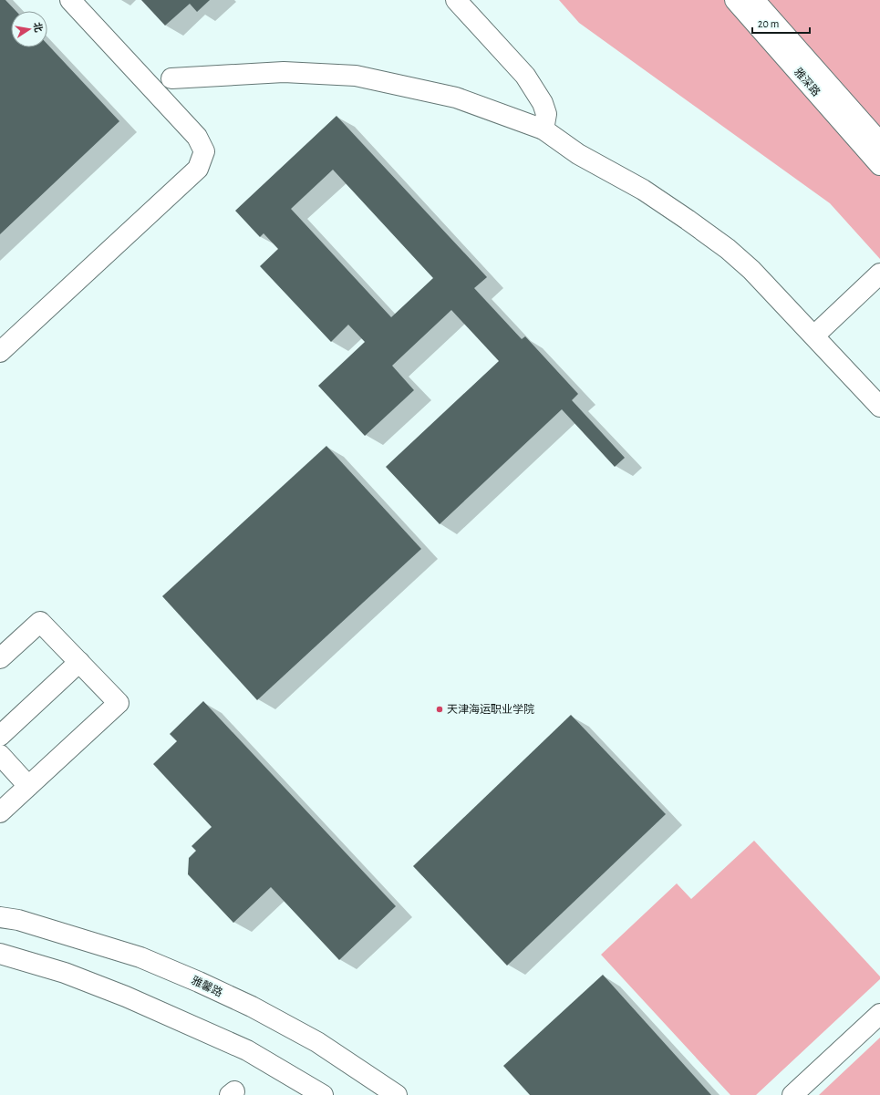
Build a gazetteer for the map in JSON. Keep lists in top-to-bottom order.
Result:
{
  "streets": {
    "street": ["雅深路", "雅馨路"]
  },
  "places": ["天津海运职业学院"],
  "scale_bar": "20 m",
  "north": "right"
}
